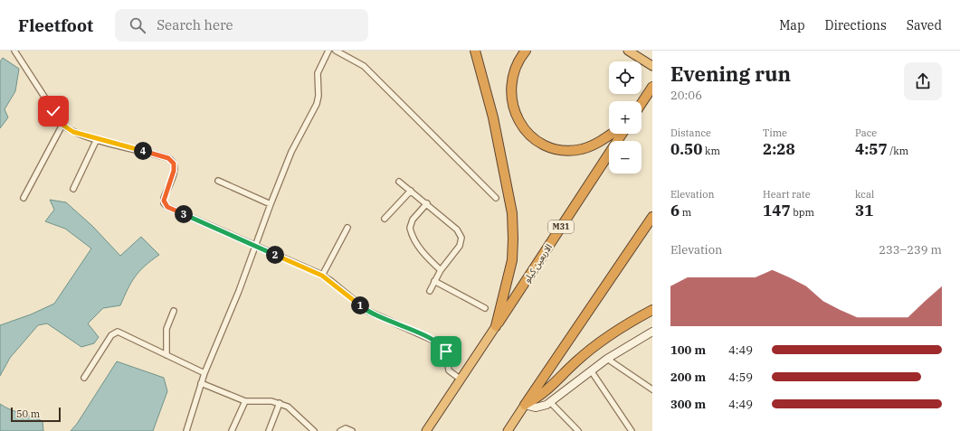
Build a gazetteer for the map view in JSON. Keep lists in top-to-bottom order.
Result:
{
  "streets": {
    "highway": ["M31", "الاربعين كيلو"]
  },
  "scale_bar": "50 m",
  "page": {
    "header": "Fleetfoot",
    "search": "Search here",
    "nav": ["Map", "Directions", "Saved"],
    "heading": ["Evening run", "20:06"],
    "map_buttons": ["+", "−"],
    "stats": [
      ["Distance", "0.50 km"],
      ["Time", "2:28"],
      ["Pace", "4:57 /km"],
      ["Elevation", "6 m"],
      ["Heart rate", "147 bpm"],
      ["kcal", "31"]
    ],
    "pins": [
      "4",
      "3",
      "2",
      "1"
    ],
    "chart": ["Elevation", "233–239 m"],
    "list": [
      {
        "name": "100 m",
        "note": "4:49"
      },
      {
        "name": "200 m",
        "note": "4:59"
      },
      {
        "name": "300 m",
        "note": "4:49"
      }
    ],
    "scale": "50 m"
  }
}
